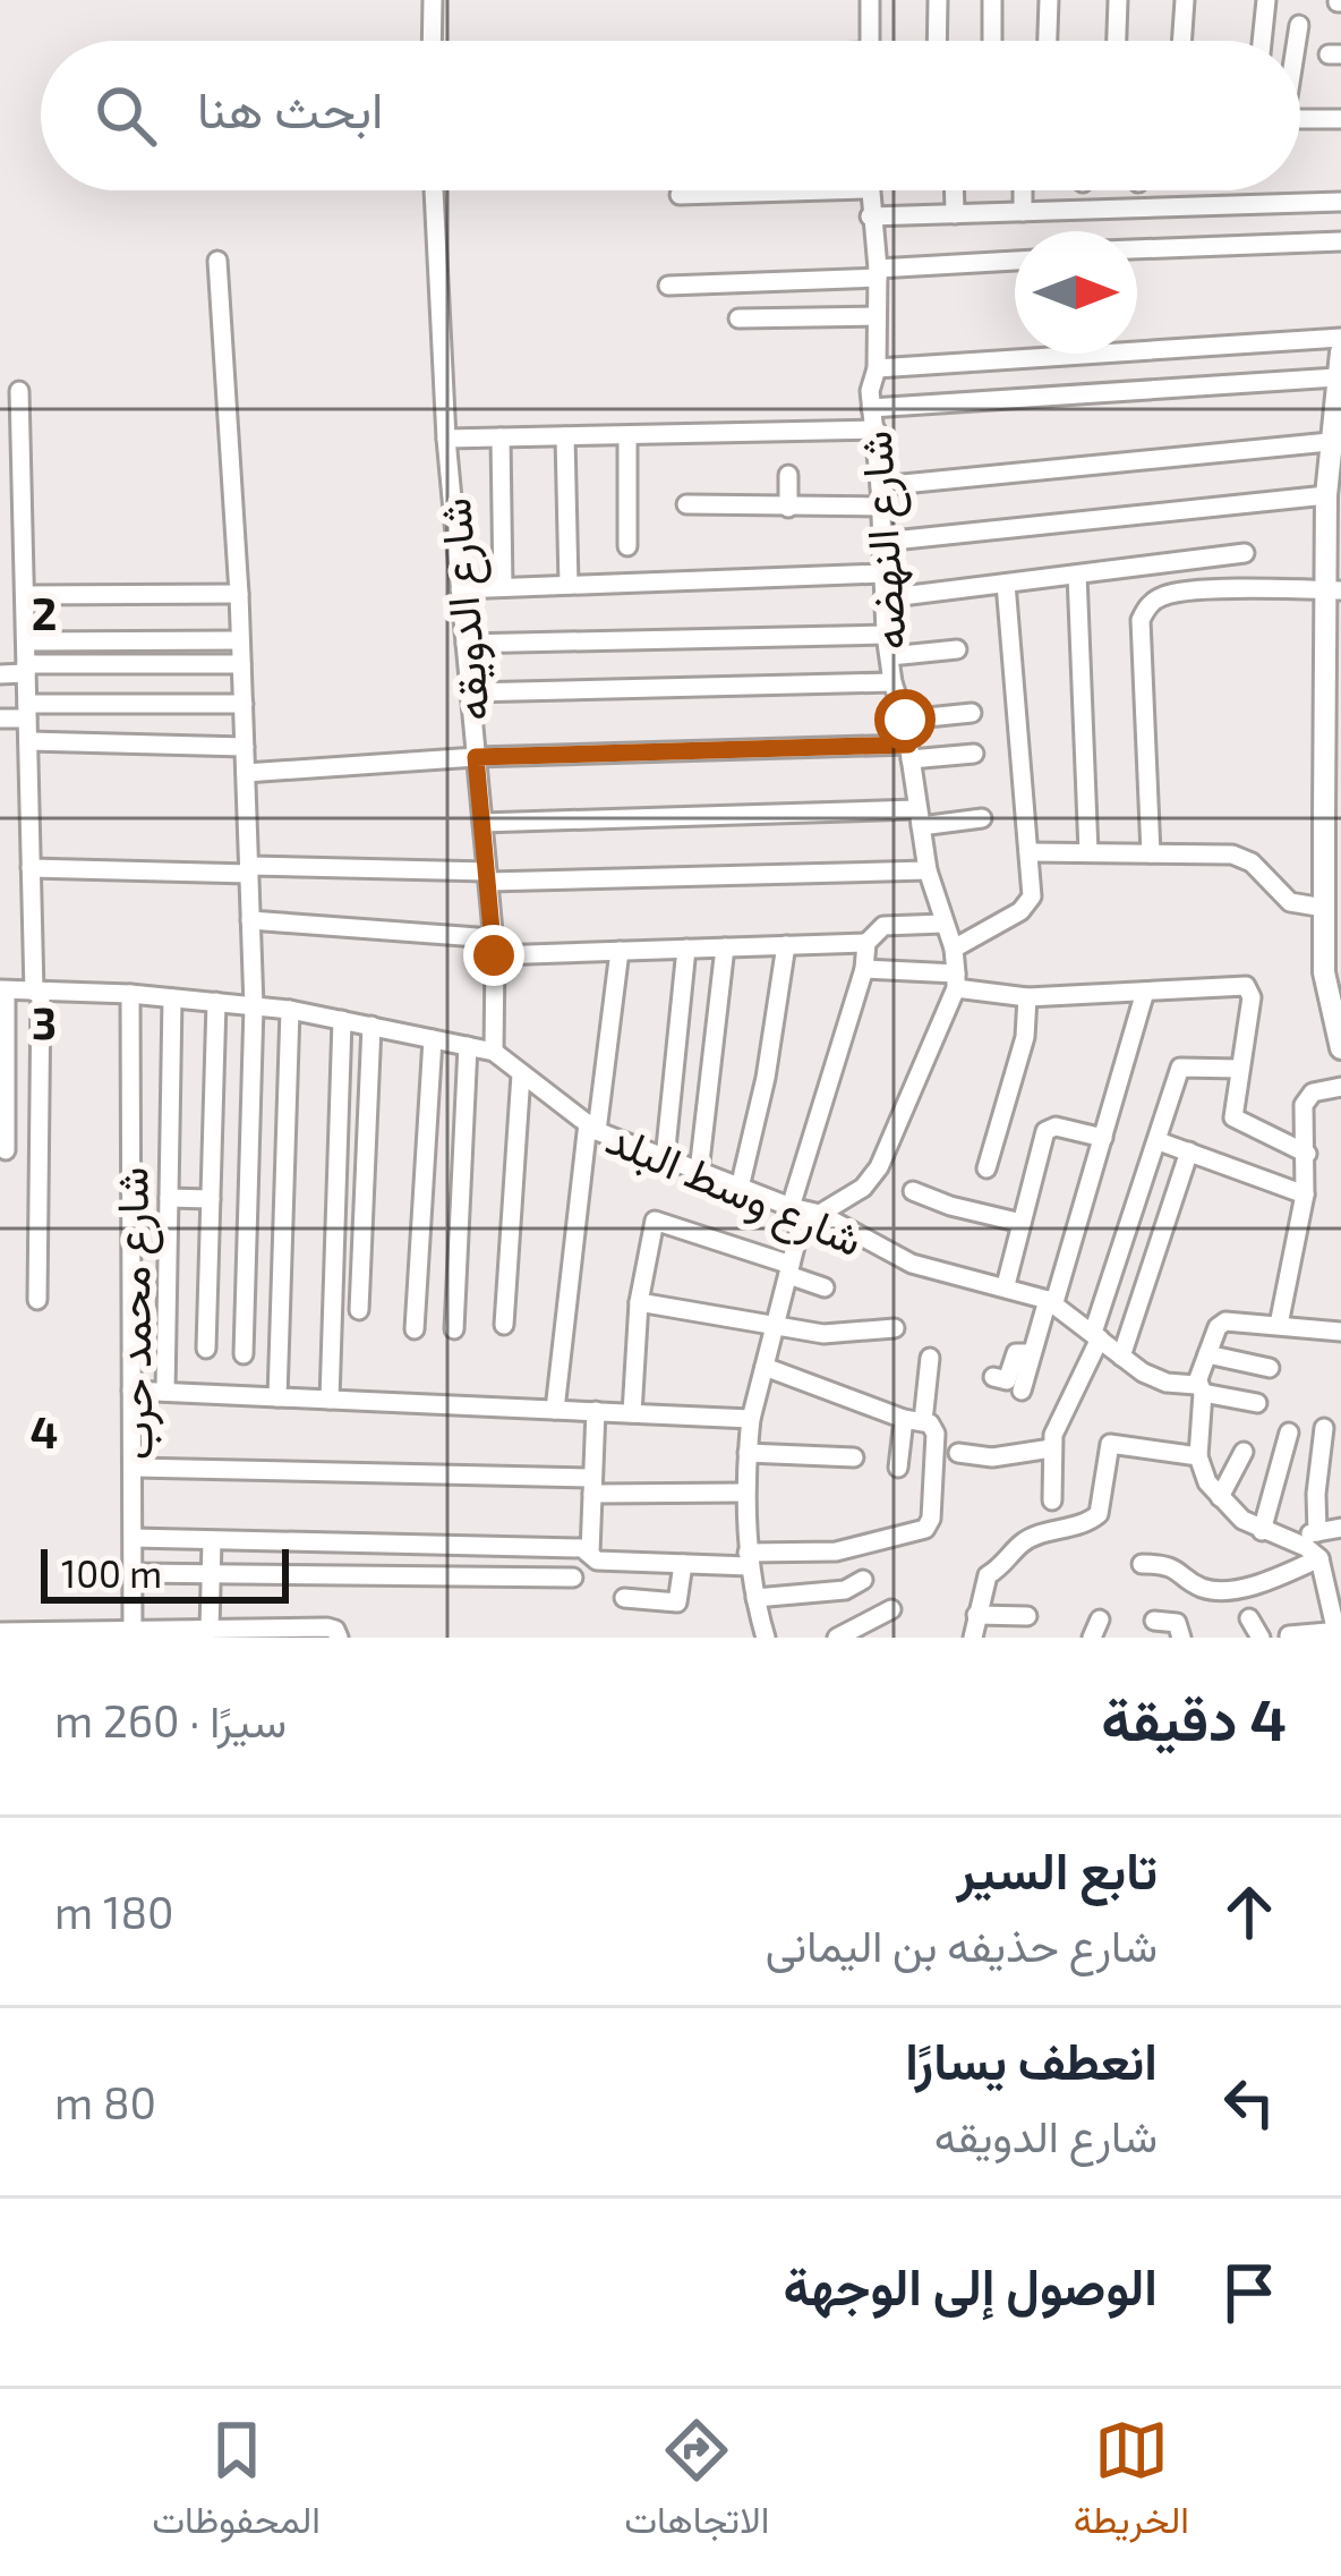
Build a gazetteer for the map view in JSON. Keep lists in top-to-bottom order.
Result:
{
  "streets": {
    "street": [
      "شارع النهضه",
      "شارع الدويقه",
      "شارع وسط البلد",
      "شارع محمد حرب"
    ]
  },
  "crossings": [
    ["شارع الدويقه", "شارع وسط البلد"],
    ["شارع وسط البلد", "شارع محمد حرب"]
  ],
  "scale_bar": "100 m",
  "north": "right",
  "page": {
    "search": "ابحث هنا",
    "scale": "100 m",
    "heading": ["4 دقيقة", "سيرًا · 260 m"],
    "list": [
      ["تابع السير", "شارع حذيفه بن اليمانى", "180 m"],
      ["انعطف يسارًا", "شارع الدويقه", "80 m"],
      "الوصول إلى الوجهة"
    ],
    "nav": ["الخريطة", "الاتجاهات", "المحفوظات"]
  },
  "grid": {
    "rows": ["2", "3", "4"]
  }
}
